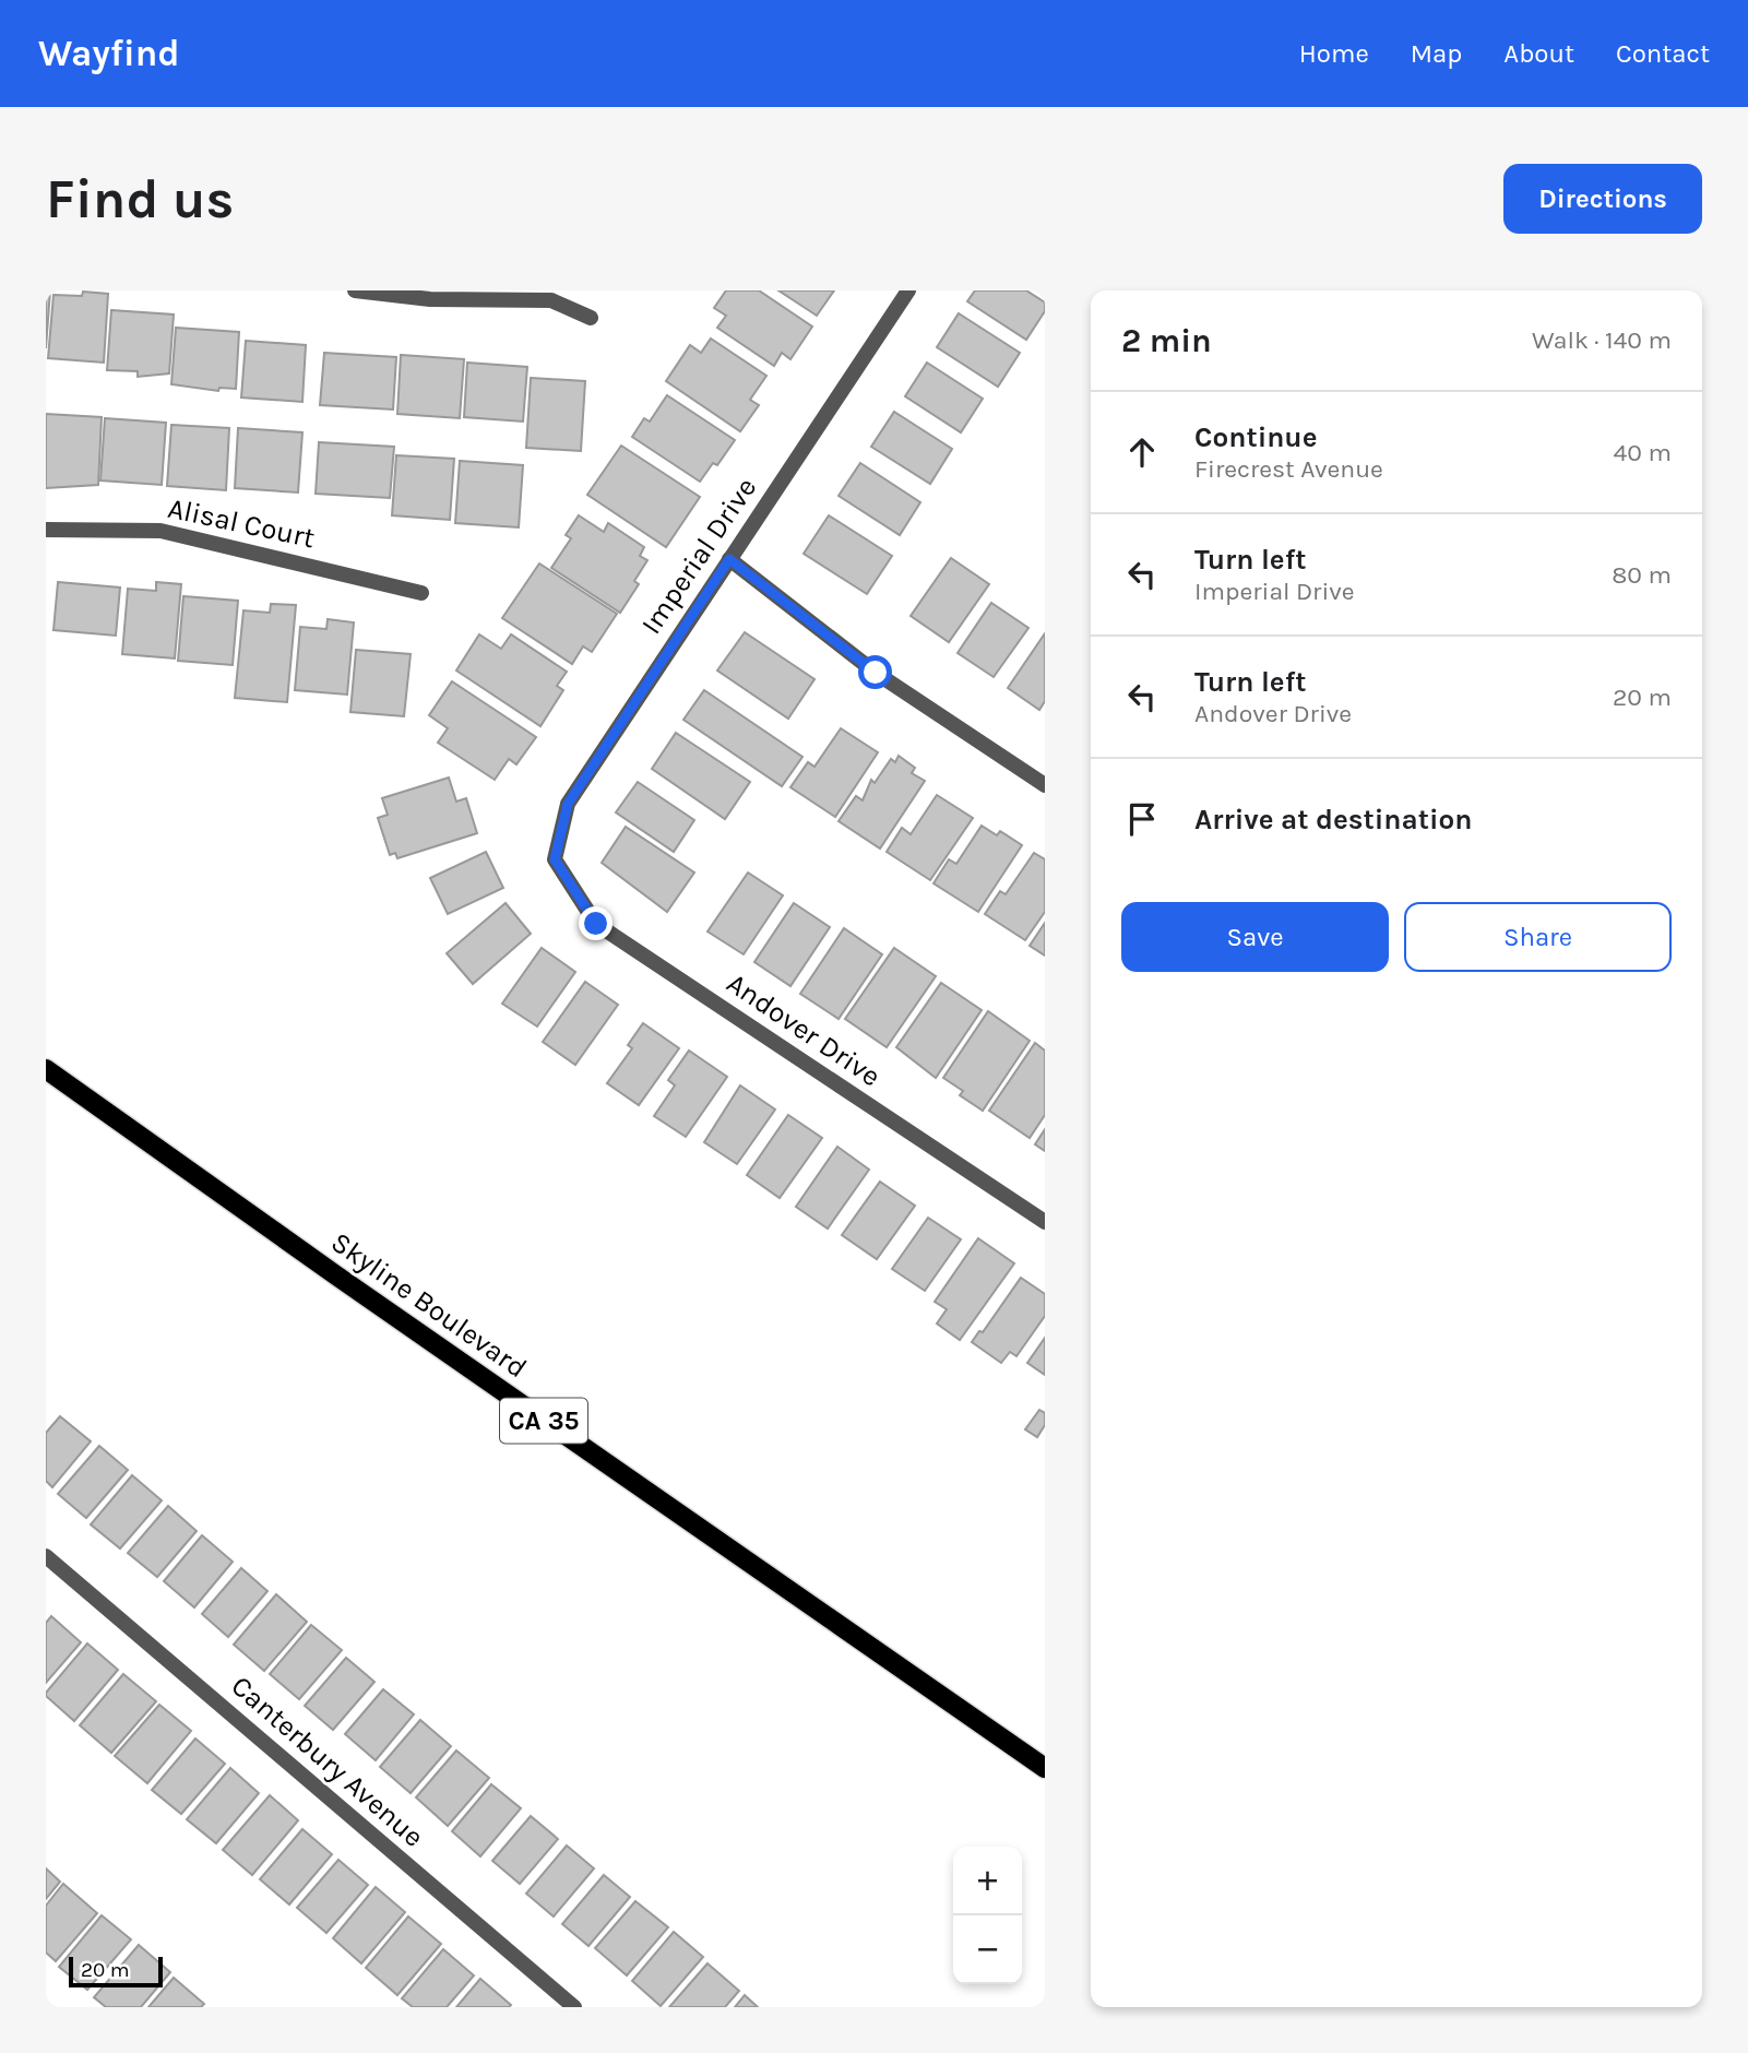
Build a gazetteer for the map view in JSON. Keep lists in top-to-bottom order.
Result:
{
  "streets": {
    "main road": ["Skyline Boulevard", "CA 35"],
    "street": [
      "Alisal Court",
      "Imperial Drive",
      "Andover Drive",
      "Canterbury Avenue"
    ]
  },
  "crossings": [
    ["Imperial Drive", "Andover Drive"]
  ],
  "scale_bar": "20 m",
  "page": {
    "header": "Wayfind",
    "nav": [
      "Home",
      "Map",
      "About",
      "Contact"
    ],
    "buttons": [
      "Directions",
      ["Save", "Share"]
    ],
    "title": "Find us",
    "heading": ["2 min", "Walk · 140 m"],
    "list": [
      ["Continue", "Firecrest Avenue", "40 m"],
      ["Turn left", "Imperial Drive", "80 m"],
      ["Turn left", "Andover Drive", "20 m"],
      "Arrive at destination"
    ],
    "map_buttons": ["+", "−"],
    "scale": "20 m"
  }
}
